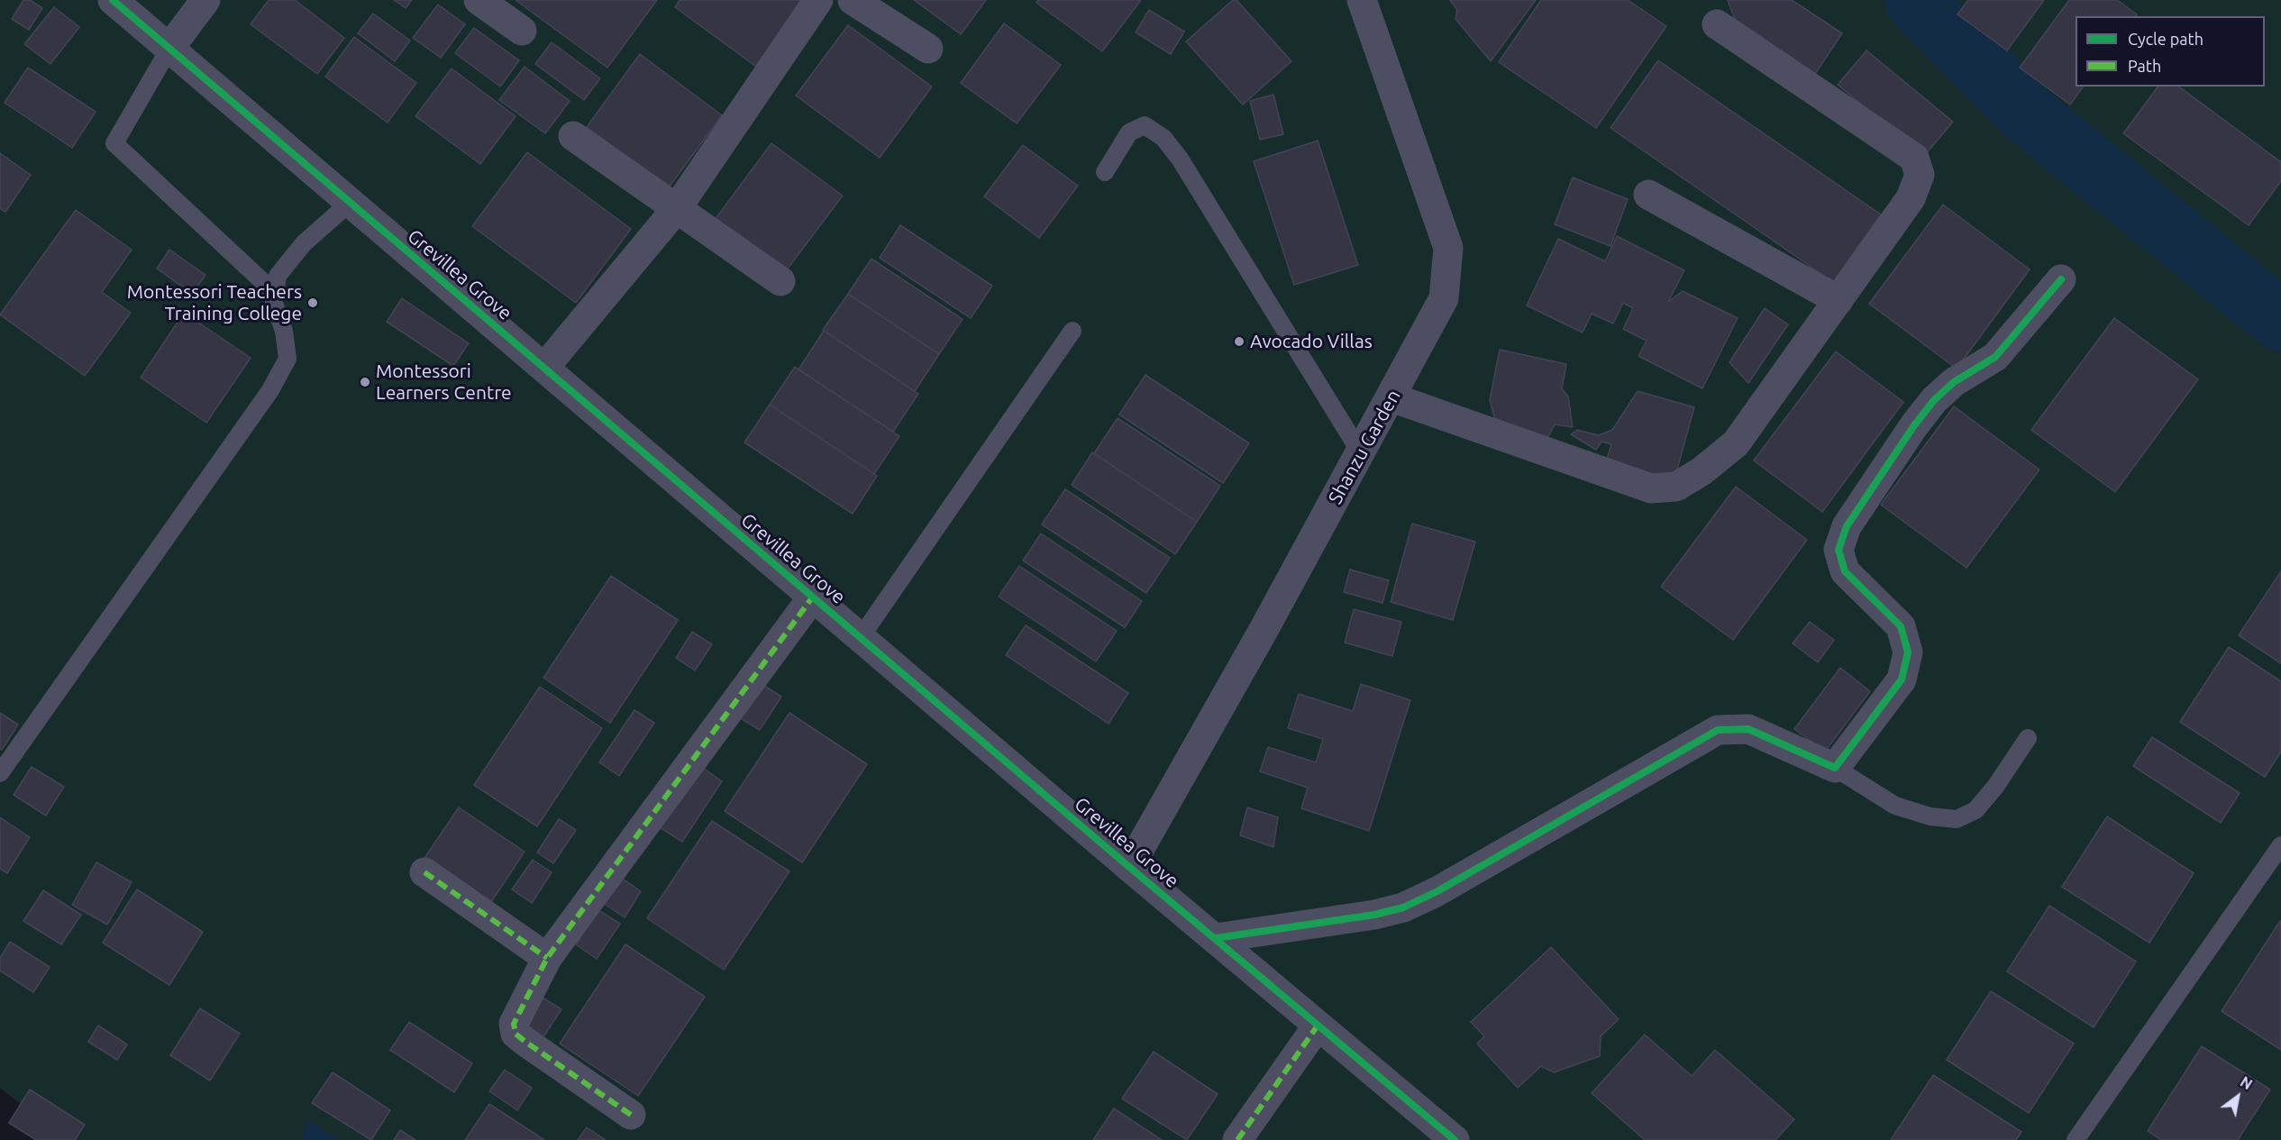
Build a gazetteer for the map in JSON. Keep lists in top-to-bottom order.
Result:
{
  "streets": {
    "street": ["Grevillea Grove", "Shanzu Garden"]
  },
  "crossings": [
    ["Grevillea Grove", "Shanzu Garden"]
  ],
  "places": ["Montessori Teachers Training College", "Avocado Villas", "Montessori Learners Centre"],
  "legend": ["Cycle path", "Path"],
  "north": "top right"
}
